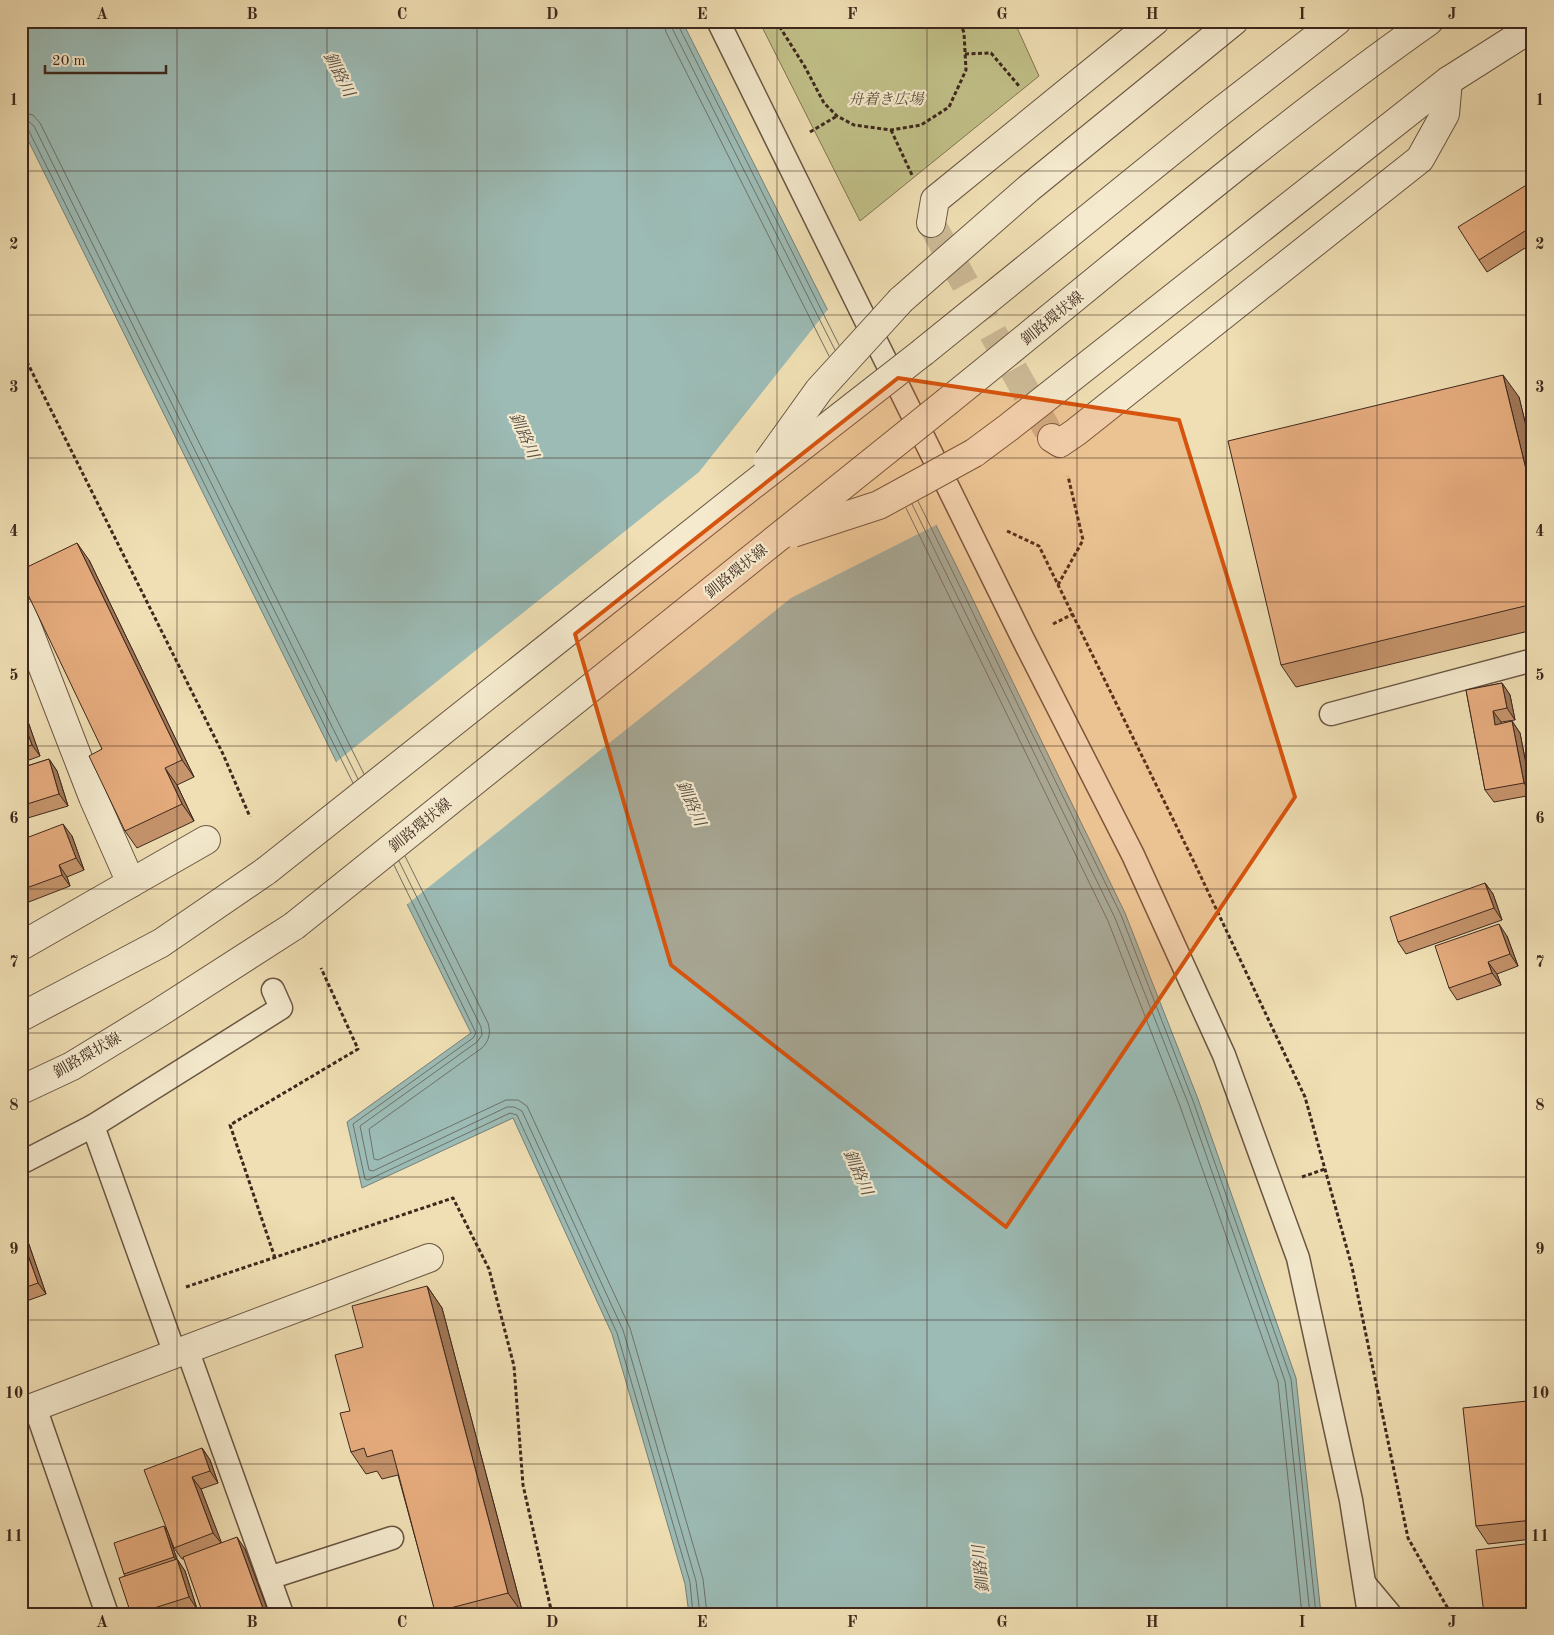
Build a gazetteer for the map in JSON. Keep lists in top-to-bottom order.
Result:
{
  "streets": {
    "street": ["釧路環状線"]
  },
  "water": ["釧路川"],
  "parks": ["舟着き広場"],
  "scale_bar": "20 m",
  "grid": {
    "columns": [
      "A",
      "B",
      "C",
      "D",
      "E",
      "F",
      "G",
      "H",
      "I",
      "J"
    ],
    "rows": [
      "1",
      "2",
      "3",
      "4",
      "5",
      "6",
      "7",
      "8",
      "9",
      "10",
      "11"
    ]
  }
}
